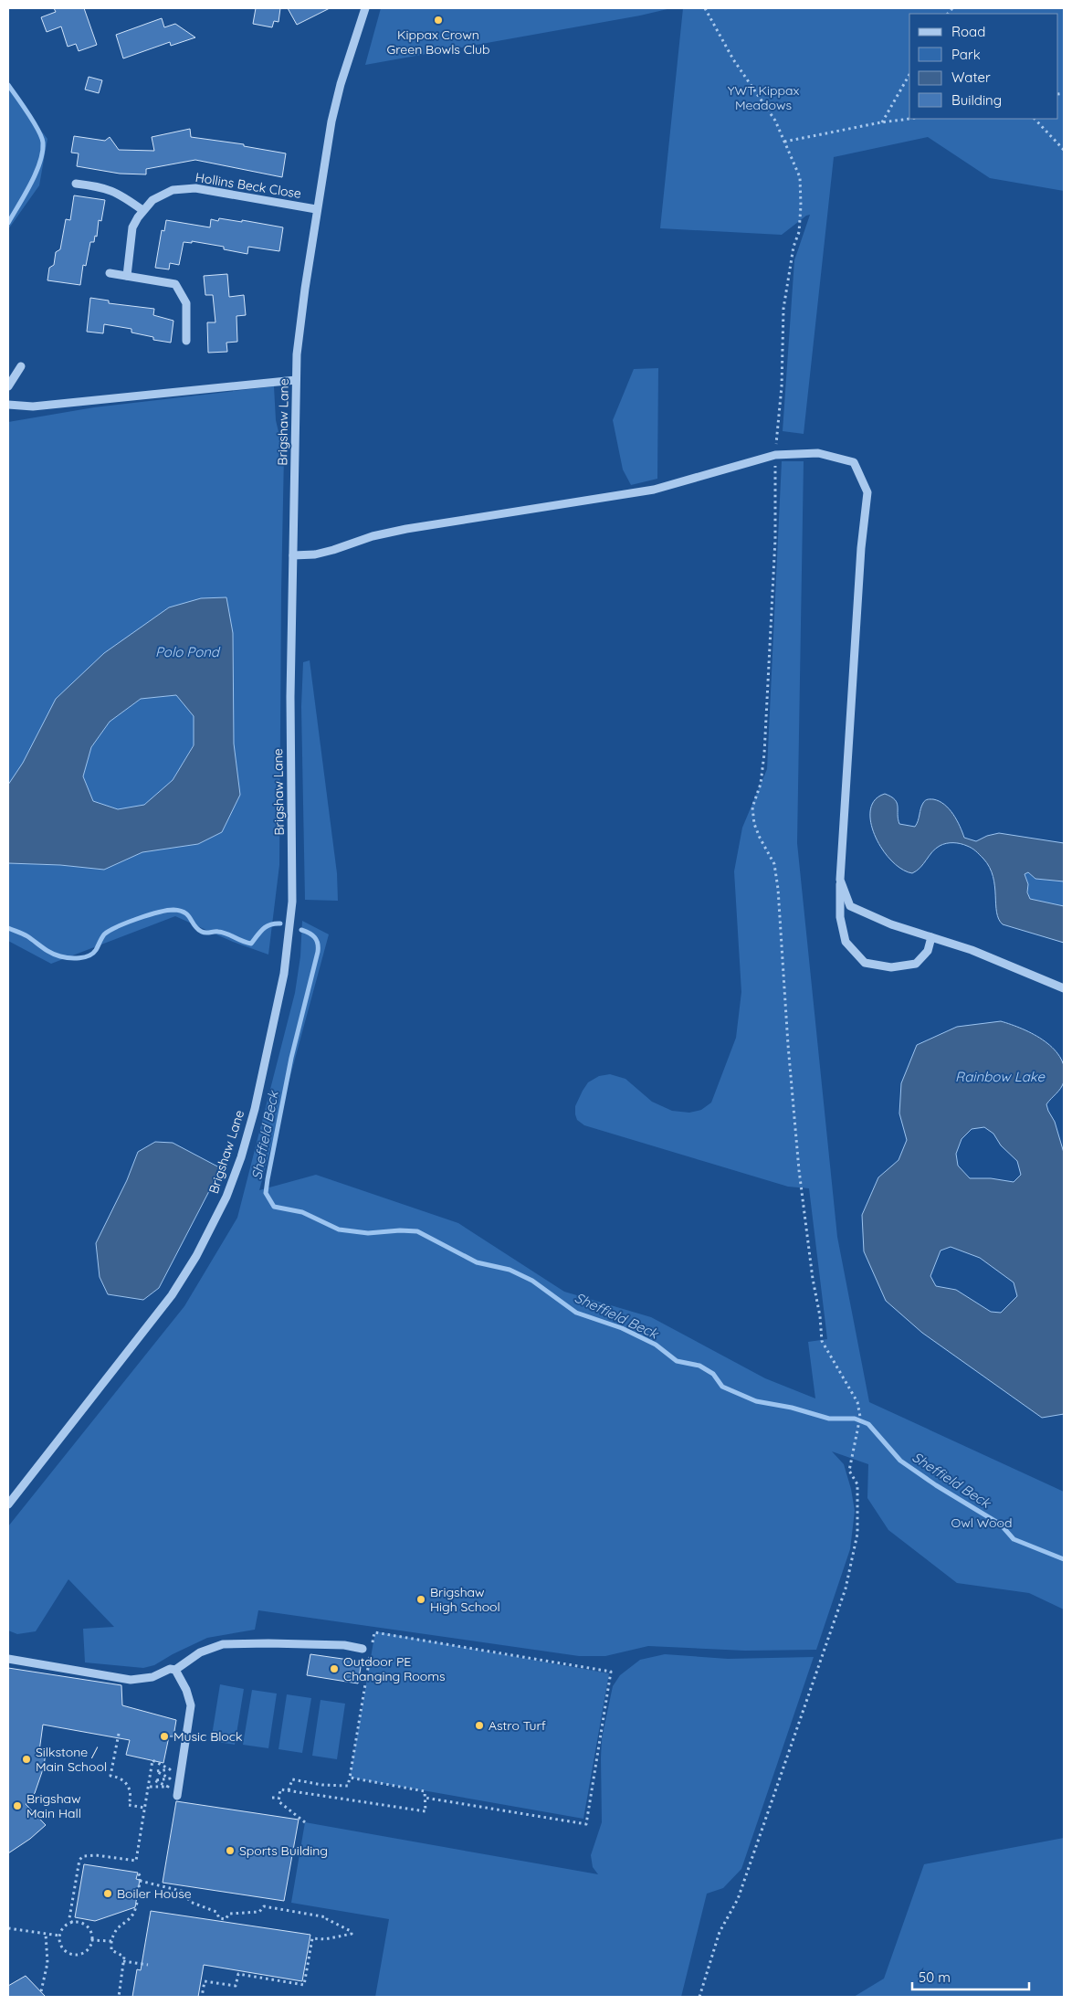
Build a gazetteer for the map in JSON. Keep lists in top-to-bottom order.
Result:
{
  "streets": {
    "street": ["Hollins Beck Close", "Brigshaw Lane"]
  },
  "crossings": [
    ["Hollins Beck Close", "Brigshaw Lane"]
  ],
  "water": ["Polo Pond", "Rainbow Lake", "Sheffield Beck"],
  "parks": ["YWT Kippax Meadows", "Owl Wood"],
  "places": [
    "Kippax Crown Green Bowls Club",
    "Brigshaw High School",
    "Outdoor PE Changing Rooms",
    "Astro Turf",
    "Music Block",
    "Silkstone / Main School",
    "Brigshaw Main Hall",
    "Sports Building",
    "Boiler House"
  ],
  "legend": [
    "Road",
    "Park",
    "Water",
    "Building"
  ],
  "scale_bar": "50 m"
}
